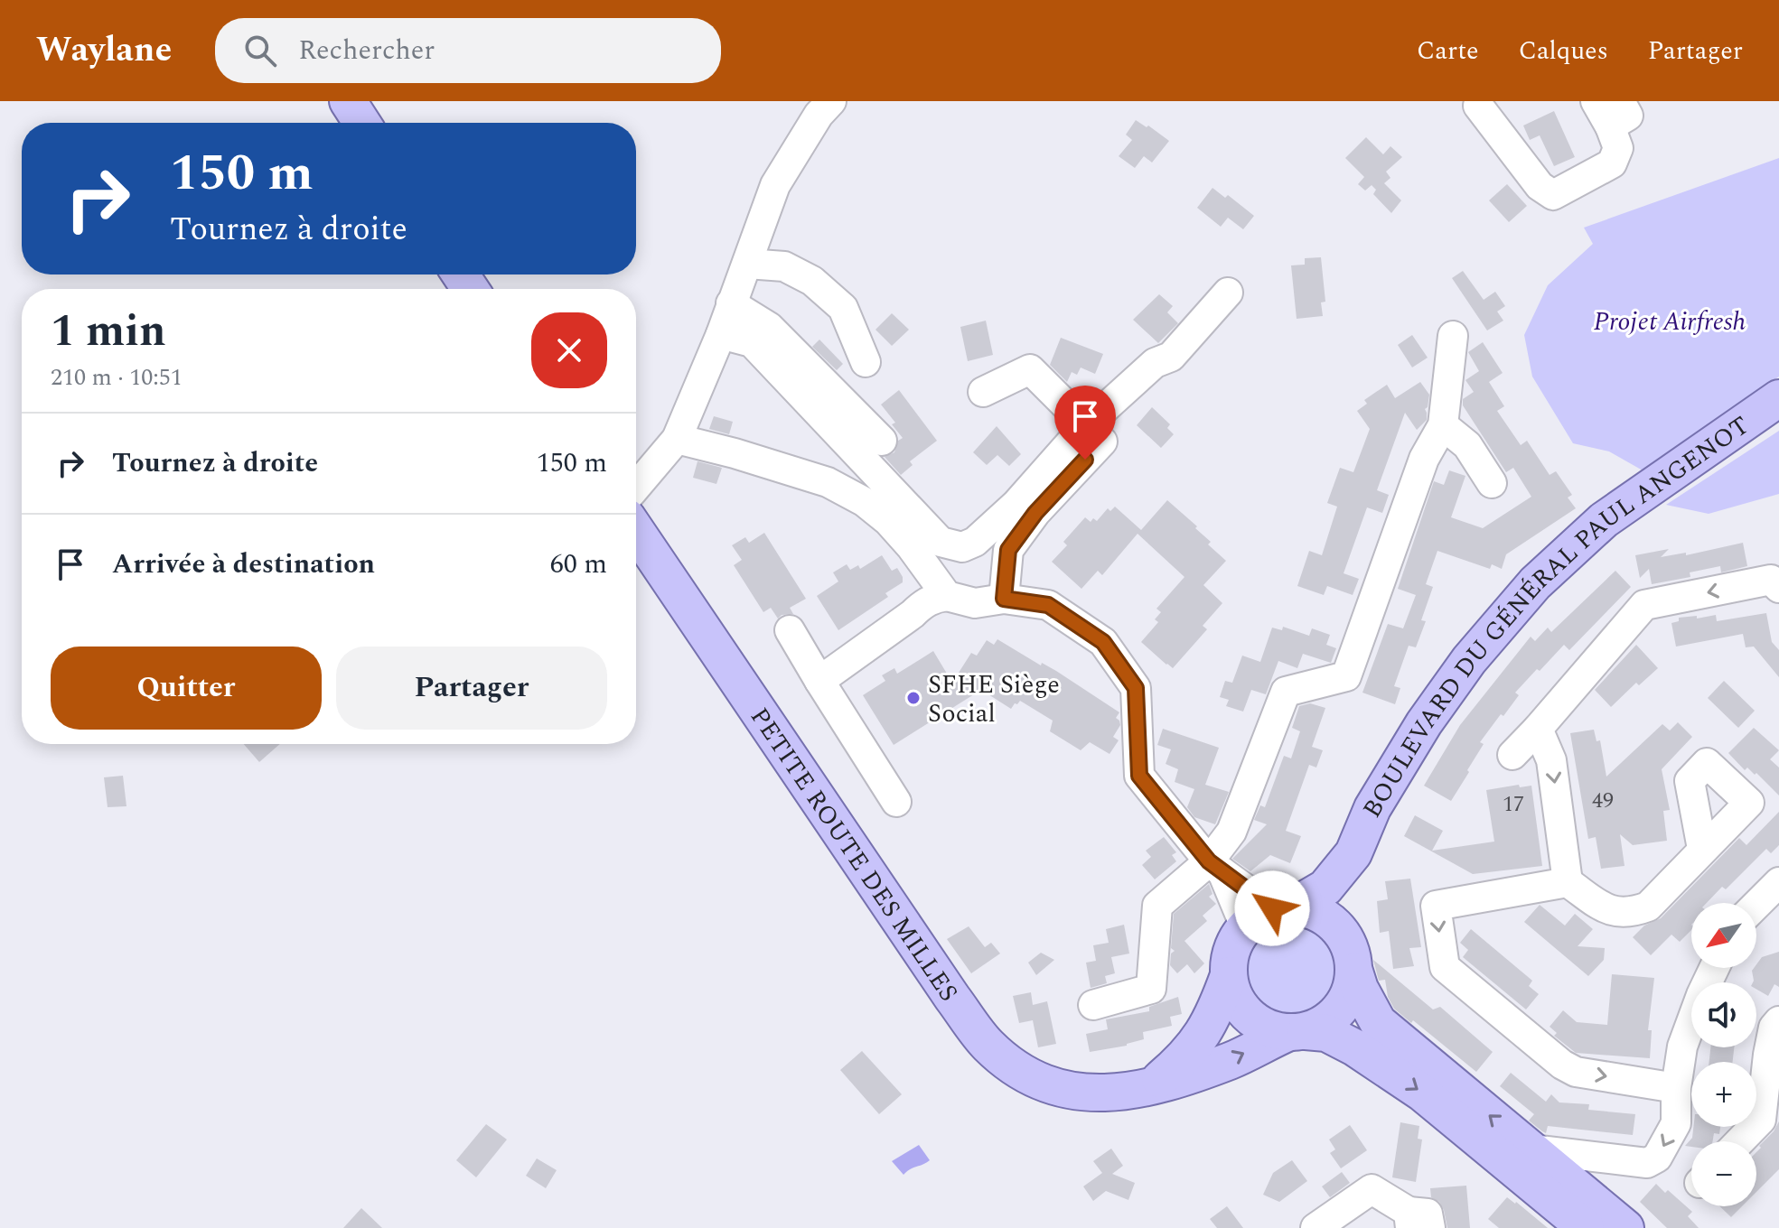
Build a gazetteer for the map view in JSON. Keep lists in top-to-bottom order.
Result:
{
  "streets": {
    "main road": ["BOULEVARD DU GÉNÉRAL PAUL ANGENOT", "PETITE ROUTE DES MILLES"]
  },
  "crossings": [
    ["BOULEVARD DU GÉNÉRAL PAUL ANGENOT", "PETITE ROUTE DES MILLES"]
  ],
  "parks": ["Projet Airfresh"],
  "places": ["SFHE Siège Social"],
  "house_numbers": ["49", "17"],
  "north": "bottom left",
  "page": {
    "header": "Waylane",
    "search": "Rechercher",
    "nav": ["Carte", "Calques", "Partager"],
    "turn": ["150 m", "Tournez à droite"],
    "heading": ["1 min", "210 m · 10:51"],
    "list": [
      {
        "name": "Tournez à droite",
        "value": "150 m"
      },
      {
        "name": "Arrivée à destination",
        "value": "60 m"
      }
    ],
    "buttons": ["Quitter", "Partager"],
    "map_buttons": ["+", "−"]
  }
}
